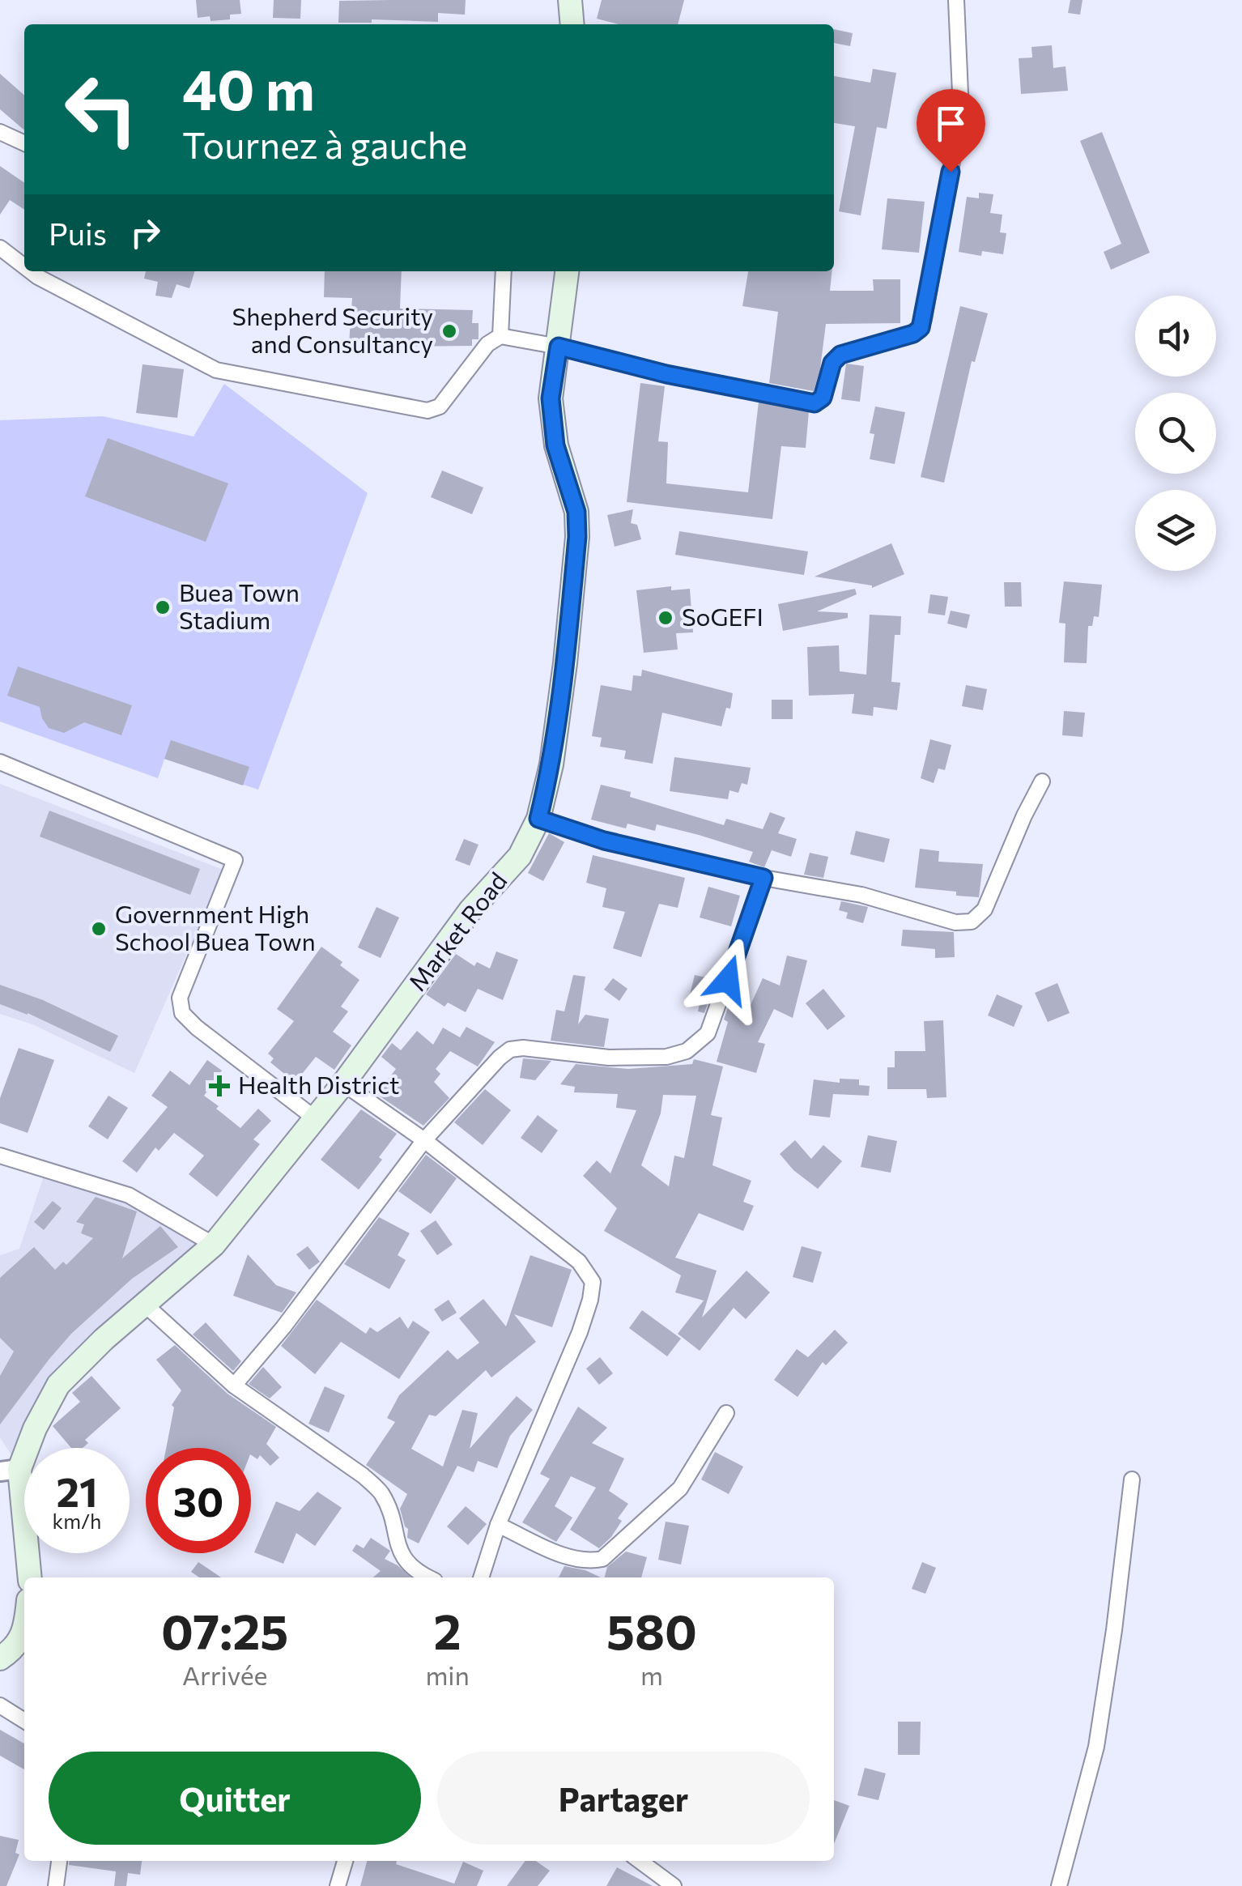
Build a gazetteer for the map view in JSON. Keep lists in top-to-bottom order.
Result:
{
  "streets": {
    "main road": ["Market Road"]
  },
  "places": {
    "other": [
      "Shepherd Security and Consultancy",
      "Buea Town Stadium",
      "SoGEFI",
      "Government High School Buea Town"
    ],
    "health": ["Health District"]
  },
  "page": {
    "turn": ["40 m", "Tournez à gauche"],
    "then": "Puis",
    "speed": "21 km/h",
    "limit": "30",
    "eta": [
      "07:25",
      "Arrivée",
      "2",
      "min",
      "580",
      "m"
    ],
    "buttons": ["Quitter", "Partager"]
  }
}
